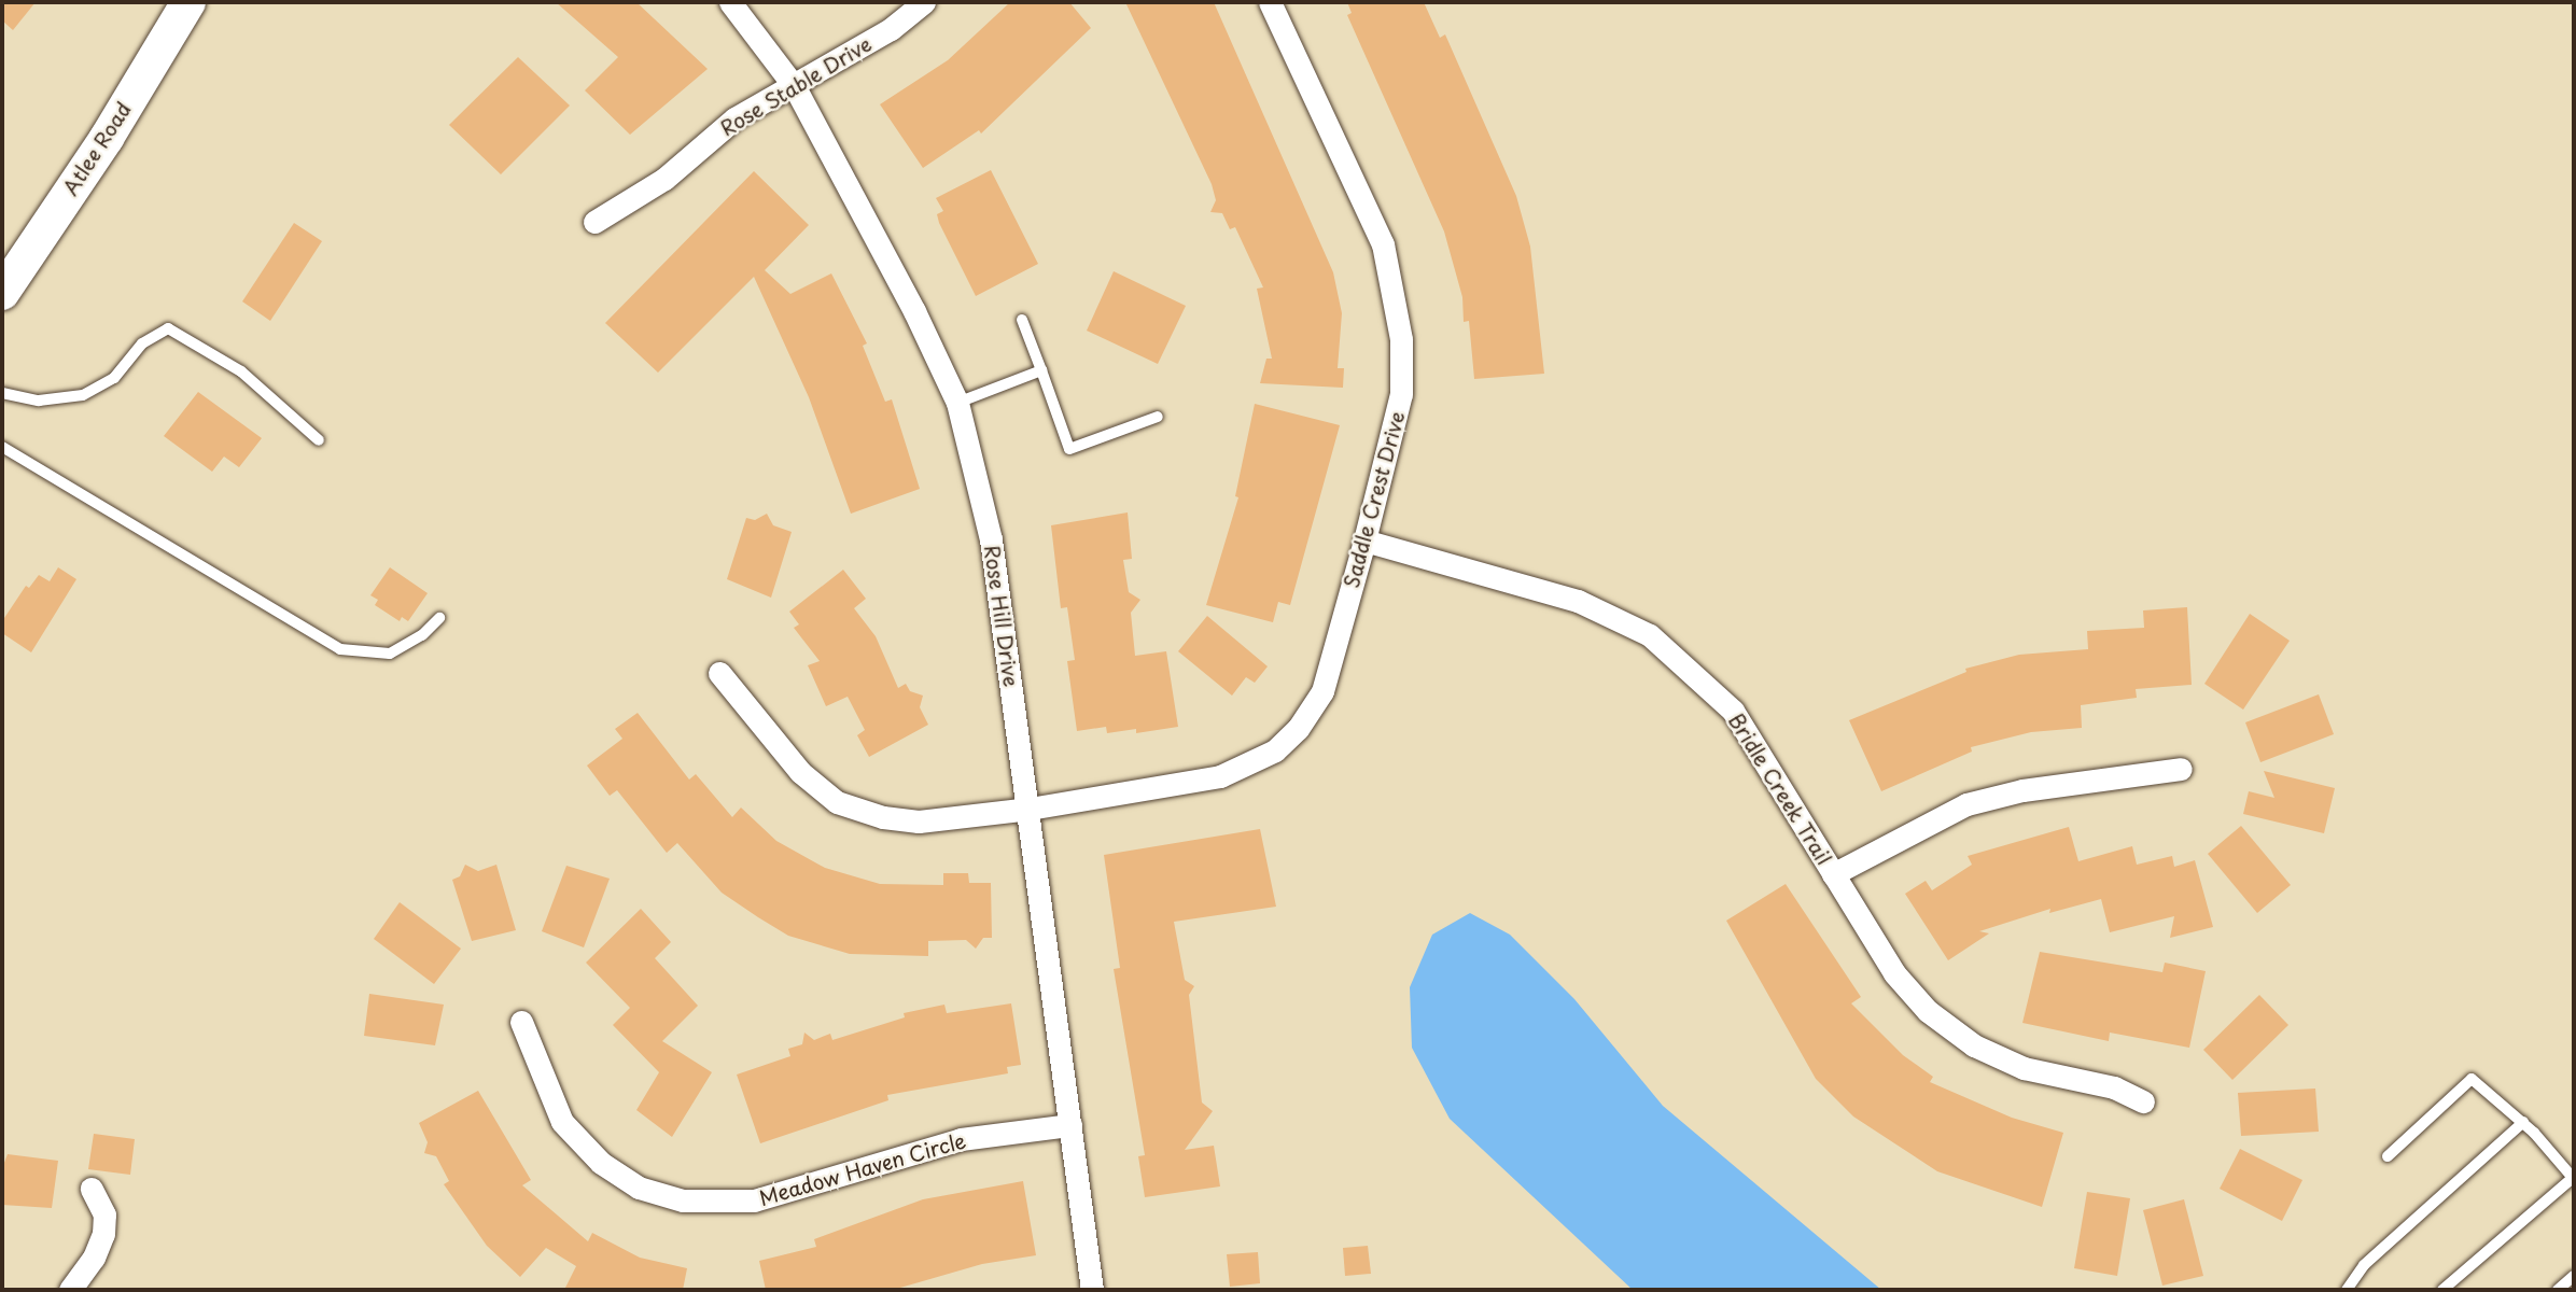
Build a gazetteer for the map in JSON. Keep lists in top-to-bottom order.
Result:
{
  "streets": {
    "main road": ["Atlee Road"],
    "street": [
      "Rose Stable Drive",
      "Saddle Crest Drive",
      "Rose Hill Drive",
      "Bridle Creek Trail",
      "Meadow Haven Circle"
    ]
  },
  "crossings": [
    ["Rose Stable Drive", "Rose Hill Drive"],
    ["Saddle Crest Drive", "Rose Hill Drive"],
    ["Saddle Crest Drive", "Bridle Creek Trail"],
    ["Rose Hill Drive", "Meadow Haven Circle"]
  ]
}
